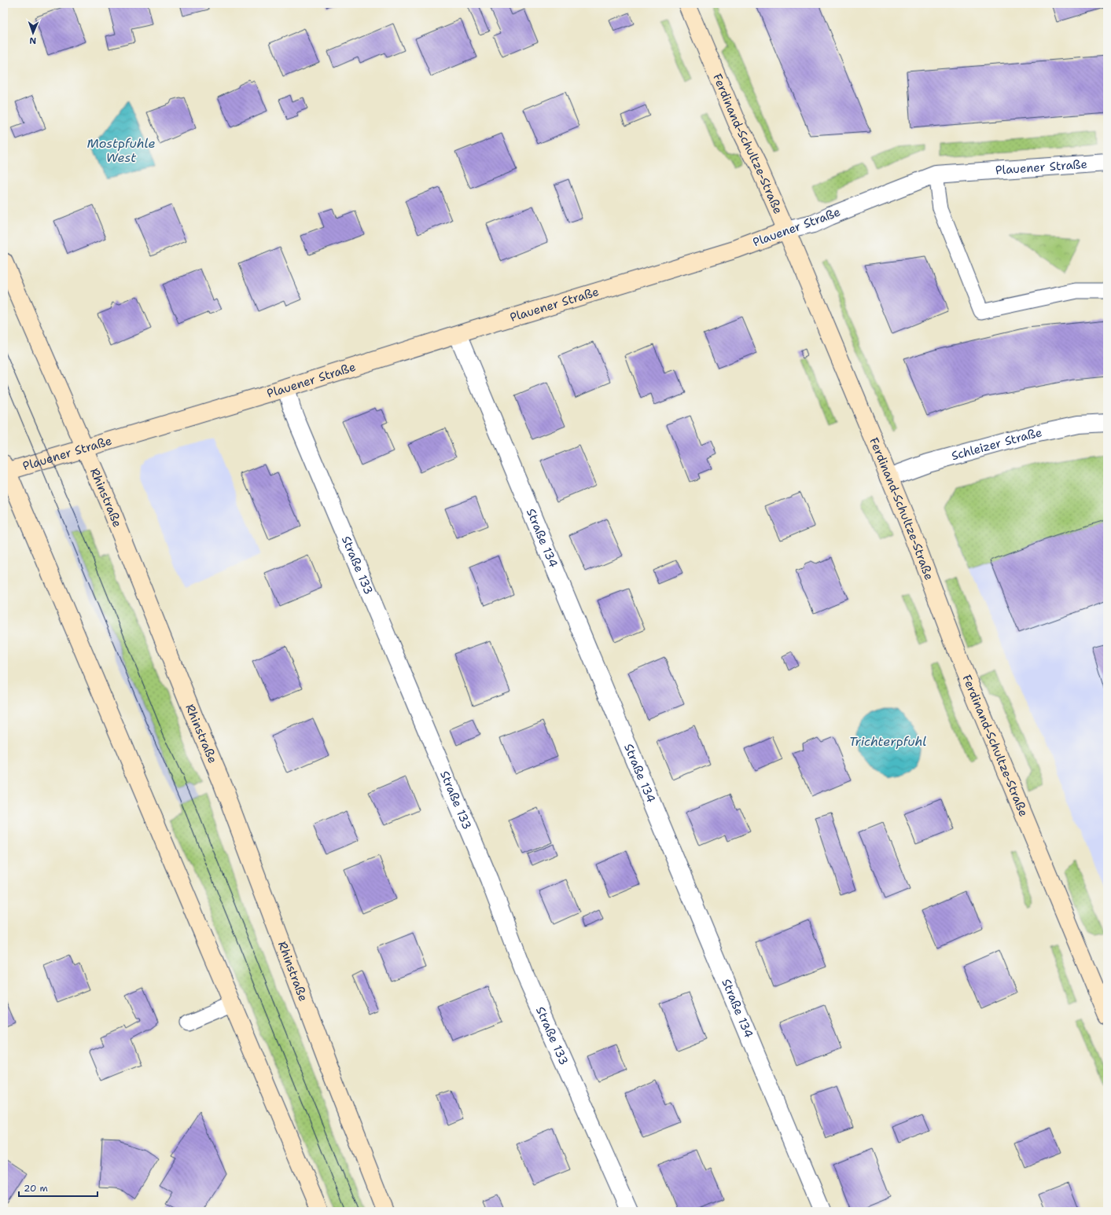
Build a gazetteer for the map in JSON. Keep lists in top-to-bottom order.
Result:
{
  "streets": {
    "street": [
      "Ferdinand-Schultze-Straße",
      "Plauener Straße",
      "Schleizer Straße",
      "Rhinstraße",
      "Straße 134",
      "Straße 133"
    ]
  },
  "crossings": [
    ["Ferdinand-Schultze-Straße", "Plauener Straße"],
    ["Ferdinand-Schultze-Straße", "Schleizer Straße"],
    ["Plauener Straße", "Rhinstraße"],
    ["Plauener Straße", "Straße 134"],
    ["Plauener Straße", "Straße 133"]
  ],
  "water": ["Mostpfuhle West", "Trichterpfuhl"],
  "scale_bar": "20 m",
  "north": "bottom"
}
